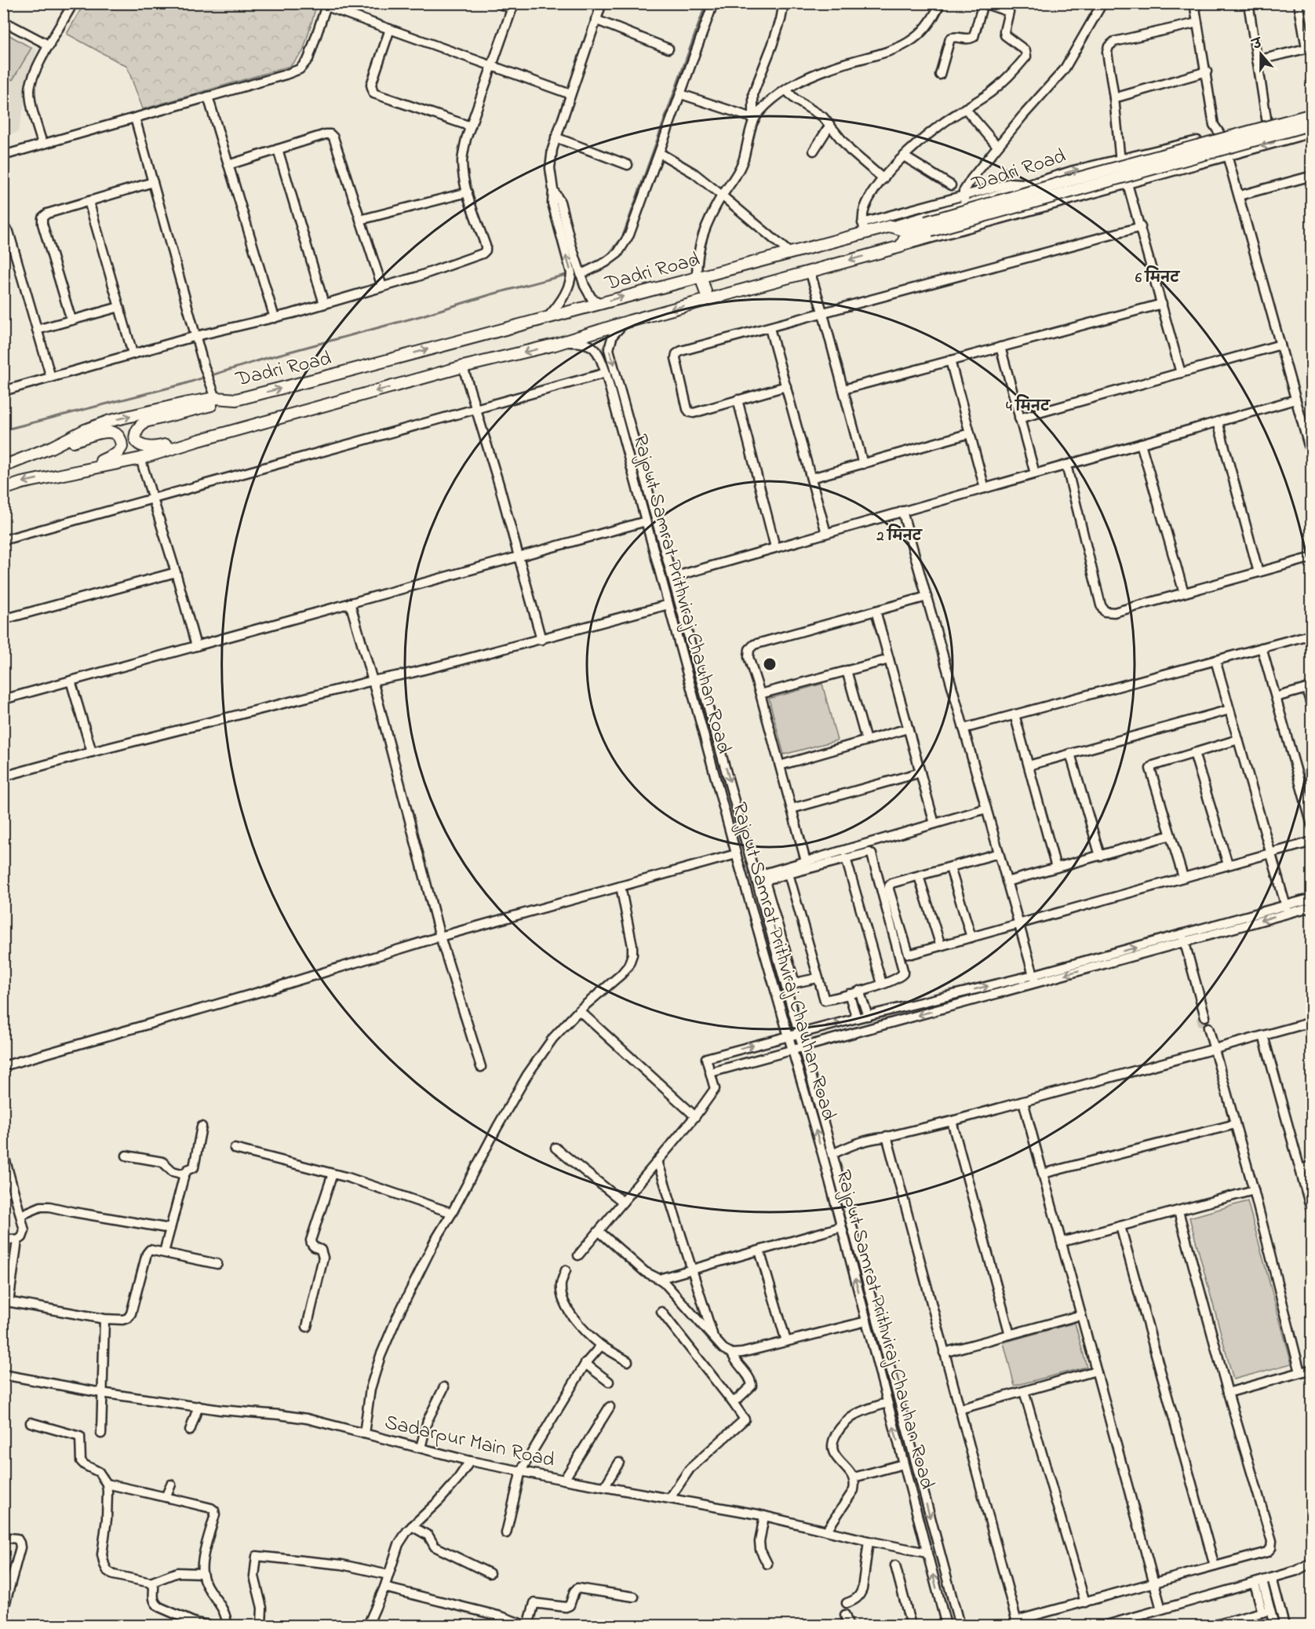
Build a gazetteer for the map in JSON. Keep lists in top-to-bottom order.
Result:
{
  "streets": {
    "main road": ["Dadri Road"],
    "street": ["Rajput Samrat Prithviraj Chauhan Road", "Sadarpur Main Road"]
  },
  "crossings": [
    ["Dadri Road", "Rajput Samrat Prithviraj Chauhan Road"],
    ["Rajput Samrat Prithviraj Chauhan Road", "Sadarpur Main Road"]
  ],
  "north": "top",
  "rings": ["6 मिनट", "4 मिनट", "2 मिनट"]
}
